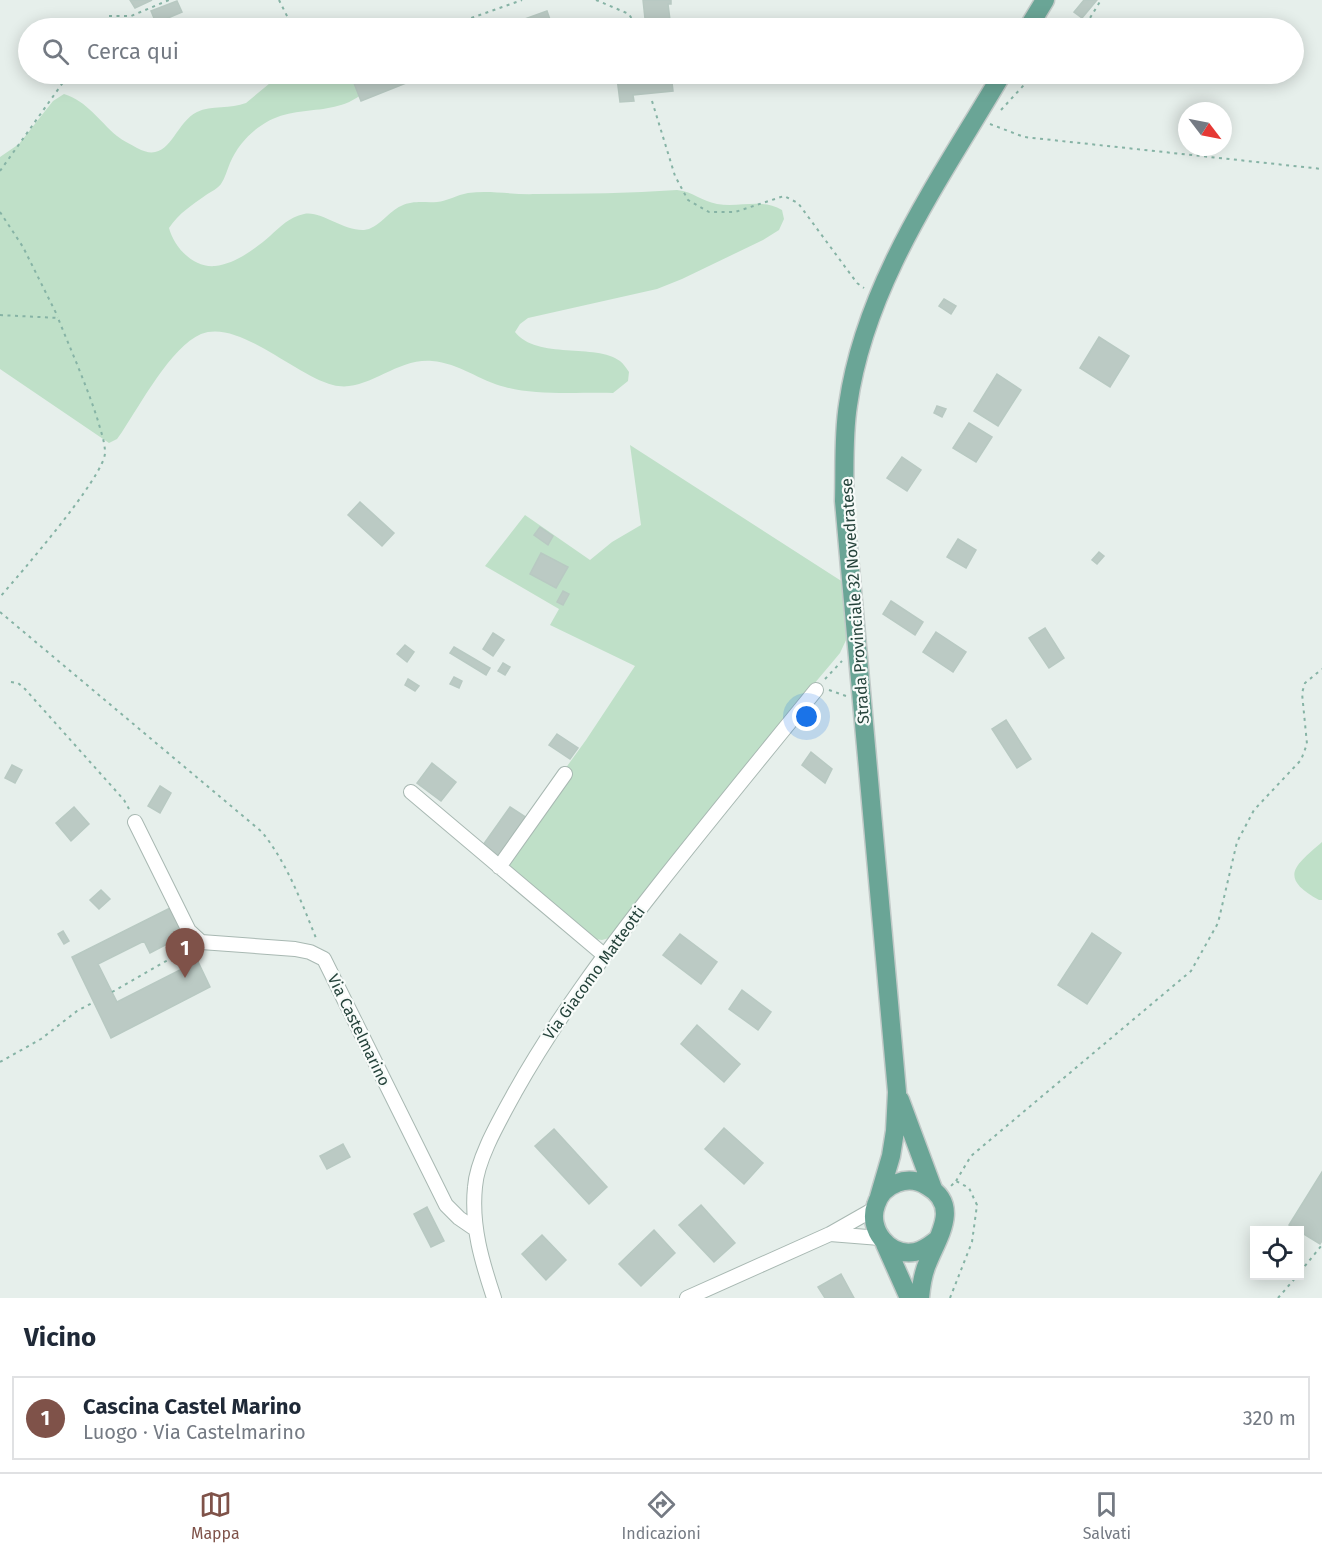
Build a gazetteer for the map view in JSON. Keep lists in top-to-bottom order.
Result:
{
  "streets": {
    "main road": ["Strada Provinciale 32 Novedratese"],
    "street": ["Via Giacomo Matteotti", "Via Castelmarino"]
  },
  "crossings": [
    ["Via Giacomo Matteotti", "Via Castelmarino"]
  ],
  "north": "bottom right",
  "page": {
    "search": "Cerca qui",
    "pins": "1",
    "heading": "Vicino",
    "list": [
      {
        "mark": "1",
        "name": "Cascina Castel Marino",
        "note": "Luogo · Via Castelmarino",
        "value": "320 m"
      }
    ],
    "nav": ["Mappa", "Indicazioni", "Salvati"]
  }
}
